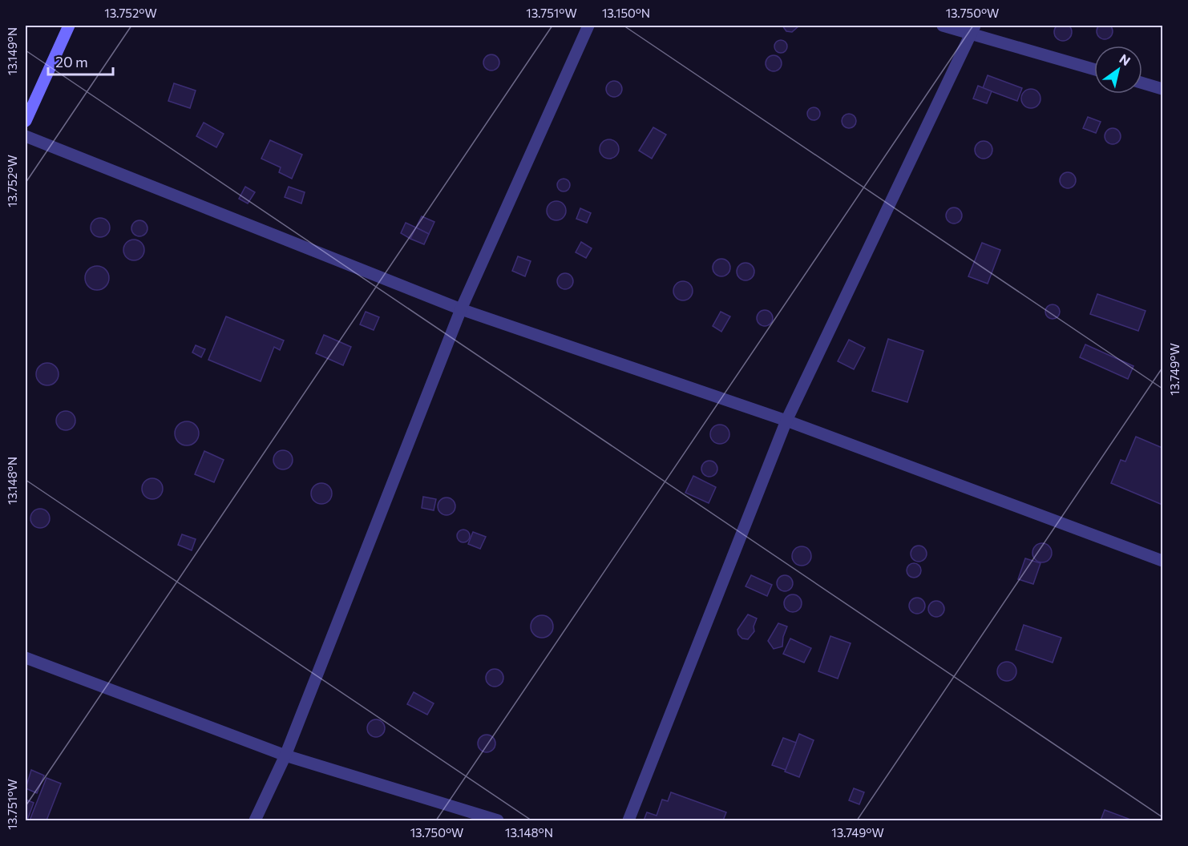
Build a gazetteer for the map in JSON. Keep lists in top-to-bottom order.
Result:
{
  "scale_bar": "20 m",
  "north": "top right",
  "coordinates": [
    "13.752°W",
    "13.751°W",
    "13.150°N",
    "13.750°W",
    "13.149°N",
    "13.749°W",
    "13.148°N"
  ]
}
